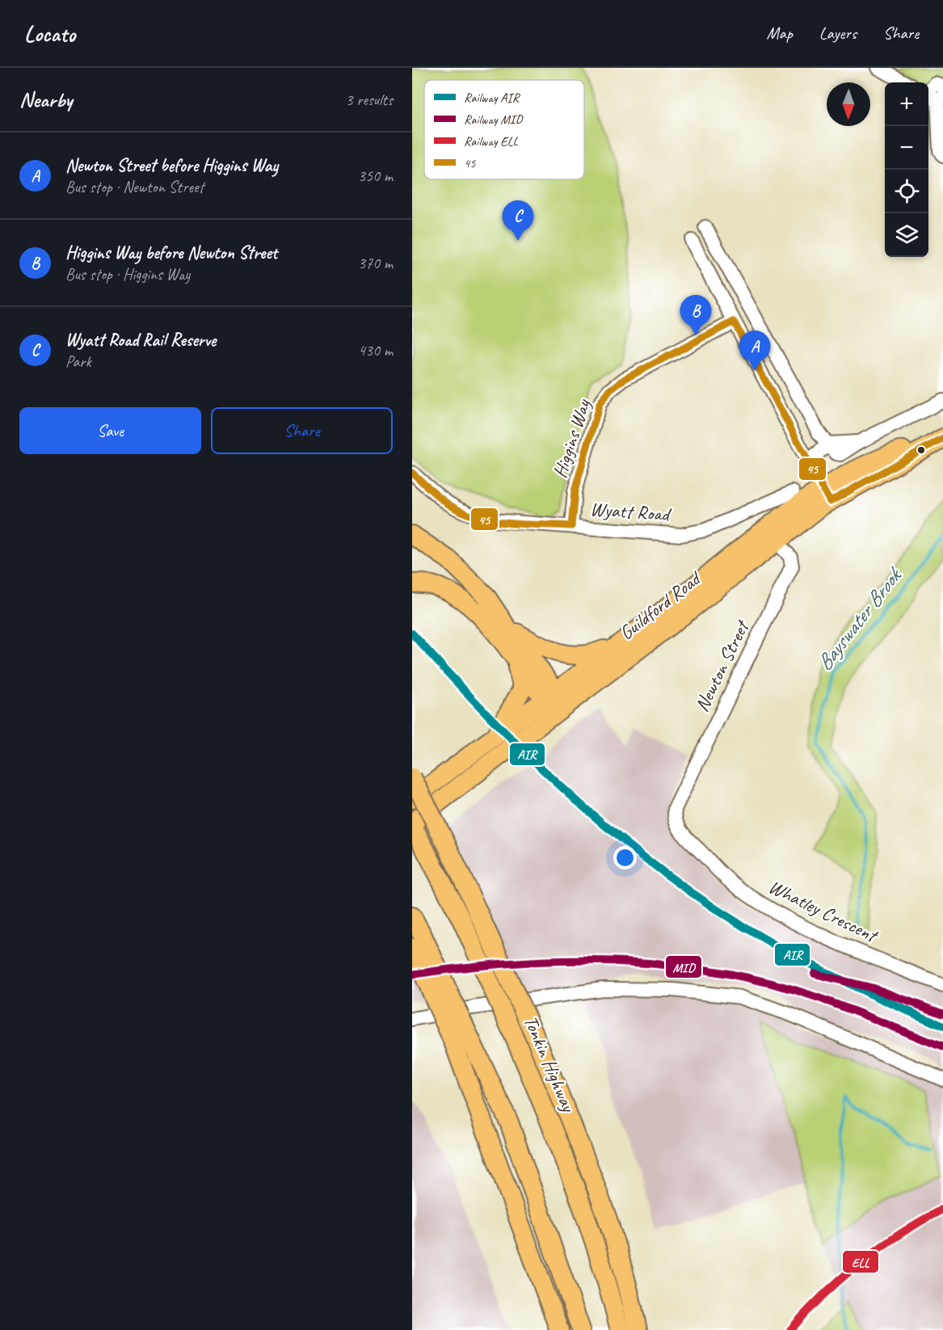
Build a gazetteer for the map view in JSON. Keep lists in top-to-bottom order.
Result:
{
  "streets": {
    "highway": ["Guildford Road", "Tonkin Highway"],
    "street": [
      "Higgins Way",
      "Wyatt Road",
      "Newton Street",
      "Whatley Crescent"
    ]
  },
  "crossings": [
    ["Higgins Way", "Wyatt Road"],
    ["Guildford Road", "Newton Street"],
    ["Guildford Road", "Tonkin Highway"],
    ["Newton Street", "Whatley Crescent"]
  ],
  "water": ["Bayswater Brook"],
  "lines": [
    "transit line 45",
    "rail line AIR",
    "rail line MID",
    "rail line ELL"
  ],
  "legend": [
    "Railway AIR",
    "Railway MID",
    "Railway ELL",
    "45"
  ],
  "north": "bottom",
  "page": {
    "header": "Locato",
    "nav": ["Map", "Layers", "Share"],
    "heading": ["Nearby", "3 results"],
    "map_buttons": ["+", "−"],
    "list": [
      {
        "mark": "A",
        "name": "Newton Street before Higgins Way",
        "note": "Bus stop · Newton Street",
        "value": "350 m"
      },
      {
        "mark": "B",
        "name": "Higgins Way before Newton Street",
        "note": "Bus stop · Higgins Way",
        "value": "370 m"
      },
      {
        "mark": "C",
        "name": "Wyatt Road Rail Reserve",
        "note": "Park",
        "value": "430 m"
      }
    ],
    "pins": ["C", "B", "A"],
    "buttons": ["Save", "Share"]
  }
}
